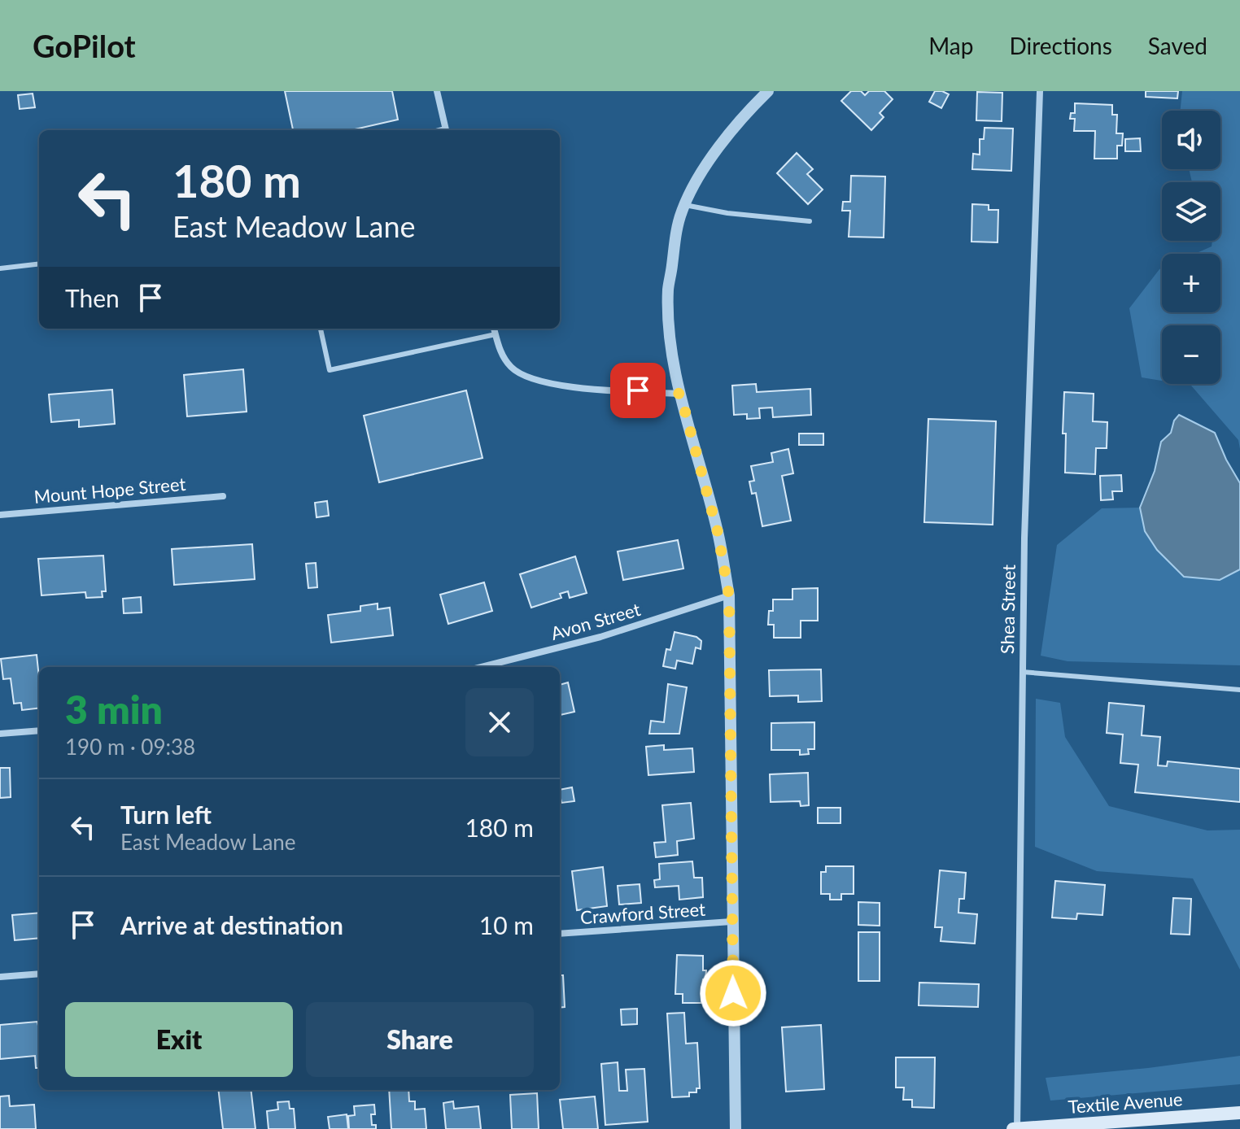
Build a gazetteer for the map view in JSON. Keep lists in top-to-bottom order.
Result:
{
  "streets": {
    "main road": ["Textile Avenue"],
    "street": [
      "Mount Hope Street",
      "Shea Street",
      "Avon Street",
      "Crawford Street"
    ]
  },
  "crossings": [
    ["Shea Street", "Textile Avenue"]
  ],
  "page": {
    "header": "GoPilot",
    "nav": ["Map", "Directions", "Saved"],
    "map_buttons": ["+", "−"],
    "turn": ["180 m", "East Meadow Lane"],
    "then": "Then",
    "heading": ["3 min", "190 m · 09:38"],
    "list": [
      {
        "name": "Turn left",
        "note": "East Meadow Lane",
        "value": "180 m"
      },
      {
        "name": "Arrive at destination",
        "value": "10 m"
      }
    ],
    "buttons": ["Exit", "Share"]
  }
}
